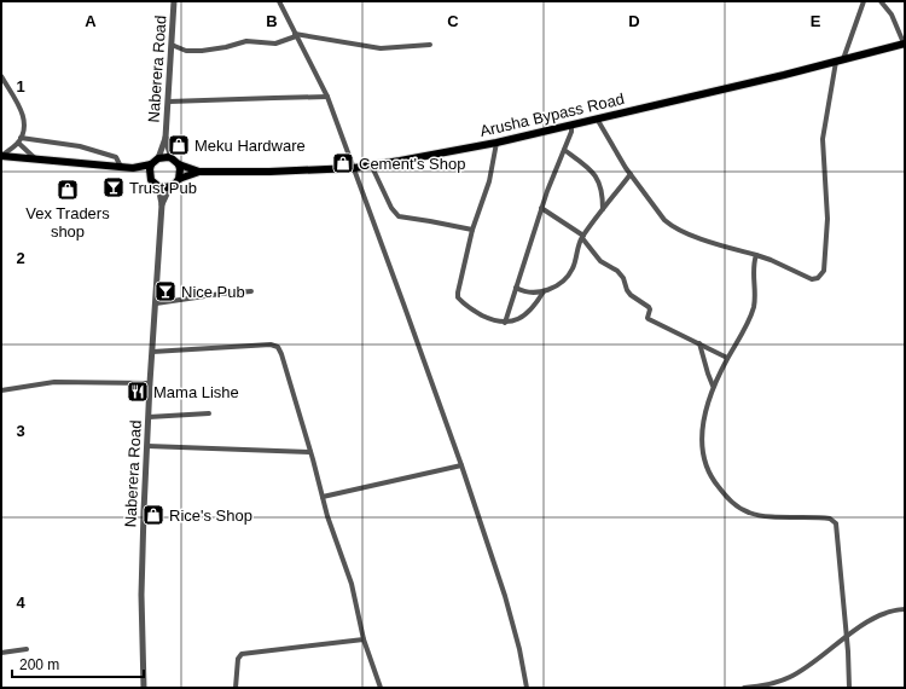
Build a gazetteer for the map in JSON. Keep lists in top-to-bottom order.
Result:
{
  "streets": {
    "main road": ["Arusha Bypass Road"],
    "street": ["Naberera Road"]
  },
  "crossings": [
    ["Naberera Road", "Arusha Bypass Road"]
  ],
  "places": {
    "shop": [
      "Meku Hardware",
      "Cement's Shop",
      "Vex Traders shop",
      "Rice's Shop"
    ],
    "bar": ["Trust Pub", "Nice Pub"],
    "restaurant": ["Mama Lishe"]
  },
  "scale_bar": "200 m",
  "grid": {
    "columns": [
      "A",
      "B",
      "C",
      "D",
      "E"
    ],
    "rows": [
      "1",
      "2",
      "3",
      "4"
    ]
  }
}
